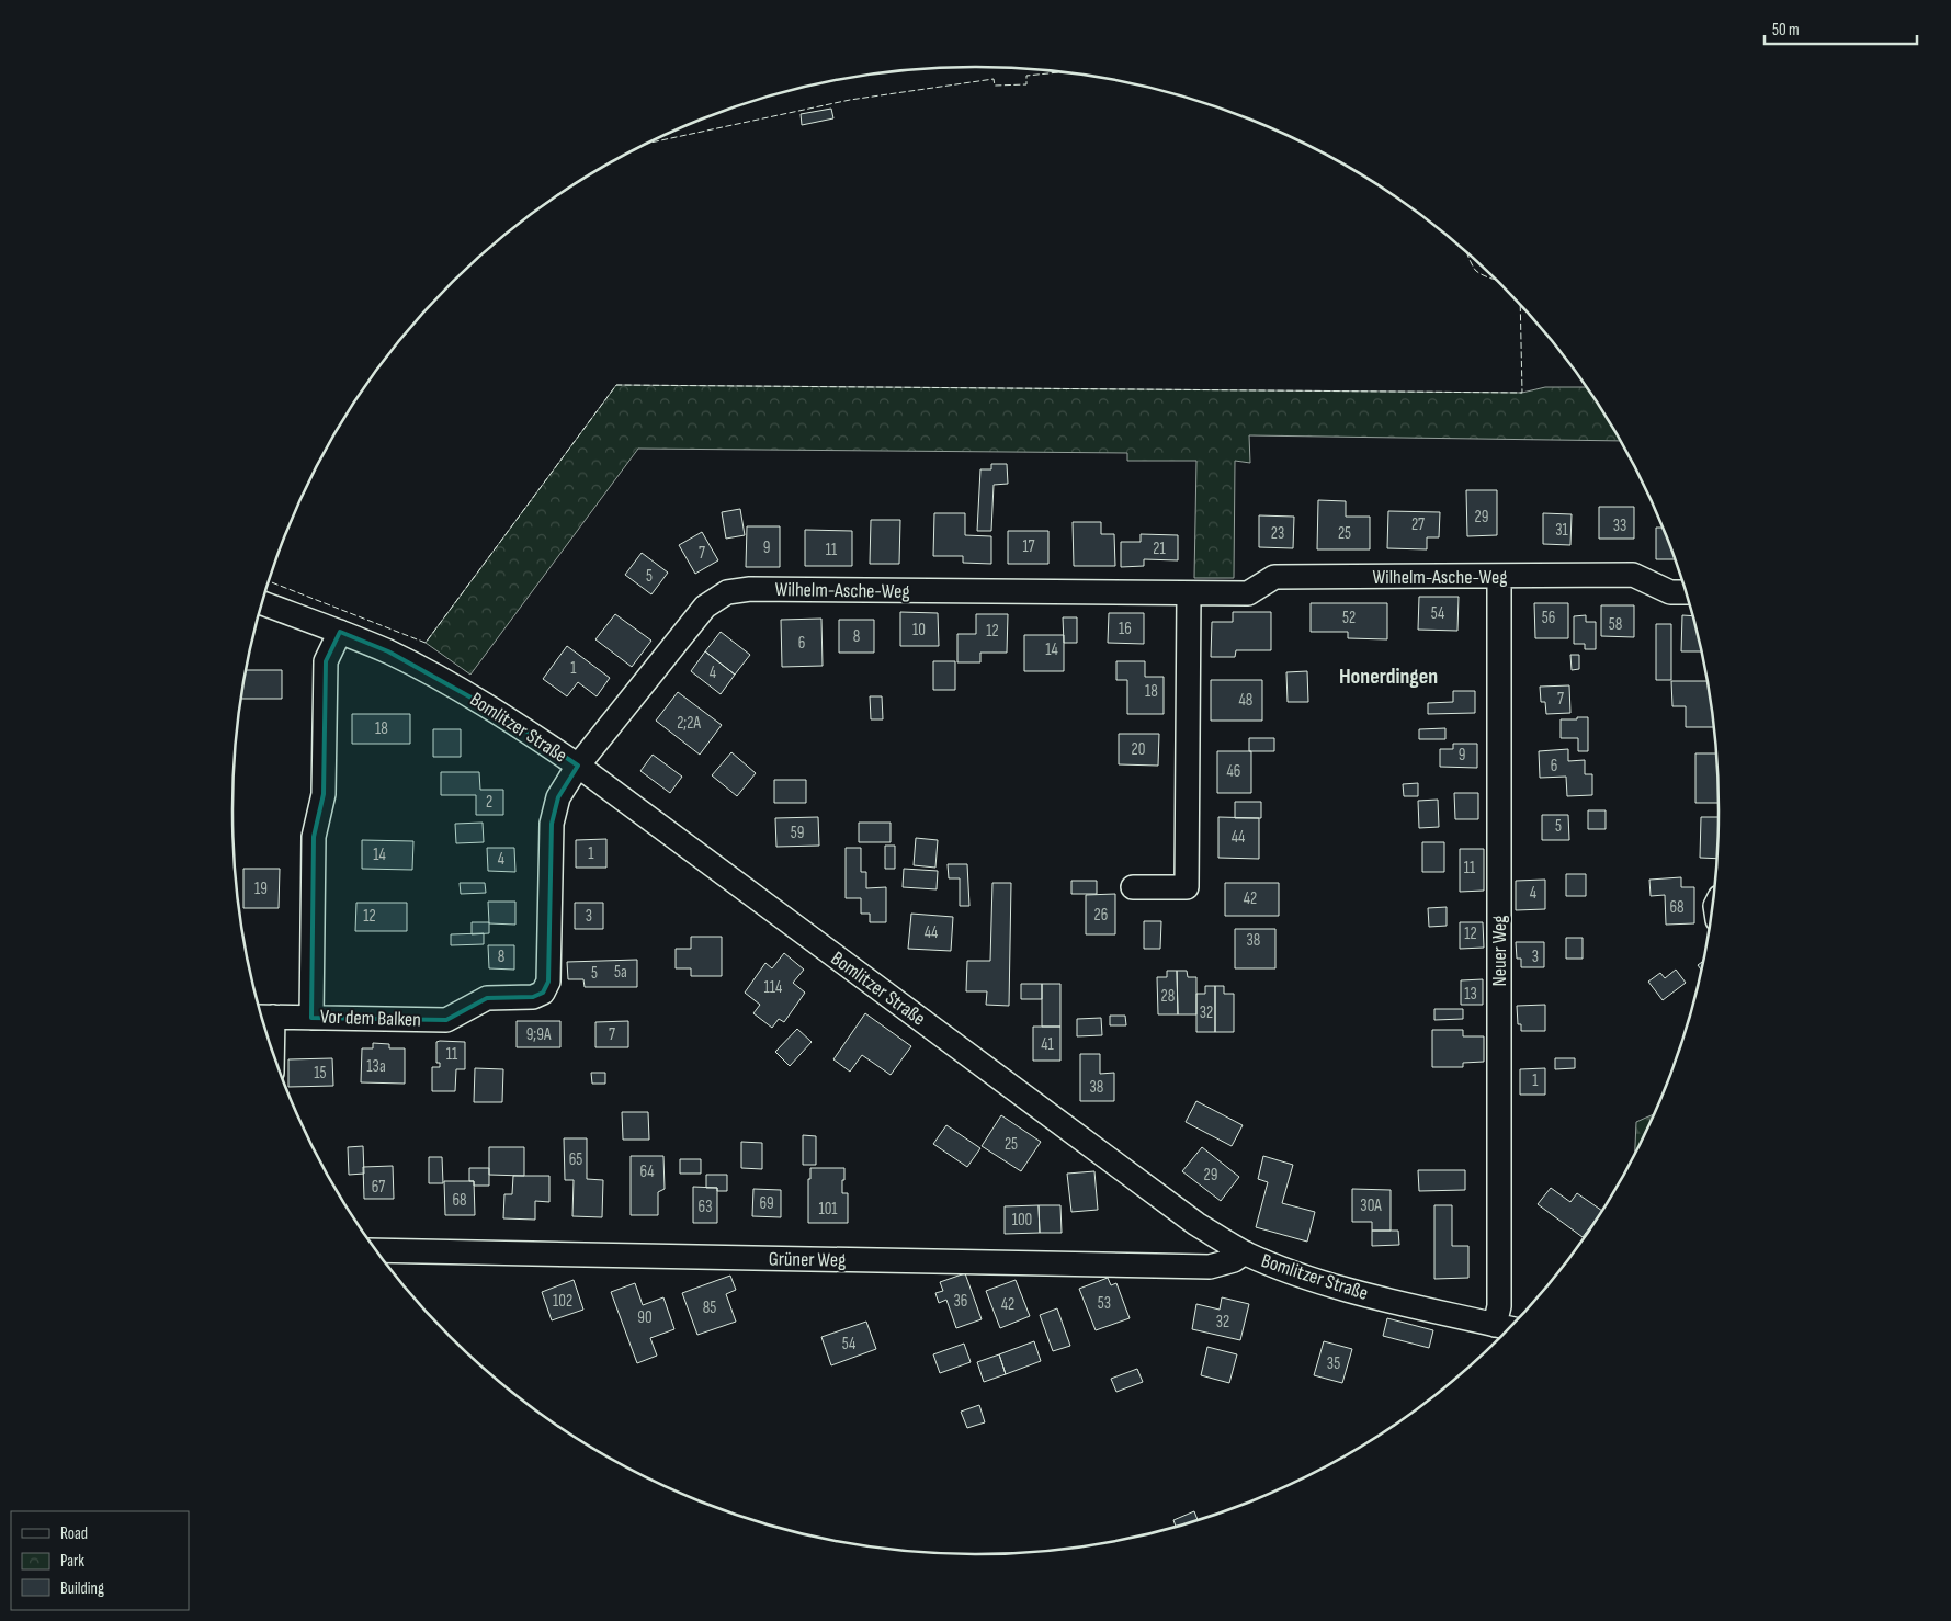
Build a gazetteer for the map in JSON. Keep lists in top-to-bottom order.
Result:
{
  "streets": {
    "street": [
      "Wilhelm-Asche-Weg",
      "Bomlitzer Straße",
      "Neuer Weg",
      "Vor dem Balken",
      "Grüner Weg"
    ]
  },
  "crossings": [
    ["Wilhelm-Asche-Weg", "Bomlitzer Straße"],
    ["Wilhelm-Asche-Weg", "Neuer Weg"],
    ["Wilhelm-Asche-Weg", "Vor dem Balken"],
    ["Bomlitzer Straße", "Neuer Weg"],
    ["Bomlitzer Straße", "Vor dem Balken"],
    ["Bomlitzer Straße", "Grüner Weg"]
  ],
  "districts": ["Honerdingen"],
  "house_numbers": [
    "29",
    "27",
    "33",
    "31",
    "23",
    "25",
    "17",
    "9",
    "21",
    "11",
    "7",
    "5",
    "54",
    "52",
    "56",
    "58",
    "16",
    "10",
    "12",
    "8",
    "6",
    "14",
    "1",
    "4",
    "18",
    "7",
    "48",
    "2;2A",
    "18",
    "20",
    "9",
    "6",
    "46",
    "2",
    "5",
    "59",
    "44",
    "1",
    "14",
    "4",
    "11",
    "19",
    "4",
    "42",
    "68",
    "26",
    "12",
    "3",
    "44",
    "12",
    "38",
    "8",
    "3",
    "5a",
    "5",
    "114",
    "13",
    "28",
    "32",
    "9;9A",
    "7",
    "41",
    "11",
    "13a",
    "15",
    "1",
    "38",
    "25",
    "65",
    "64",
    "29",
    "67",
    "68",
    "69",
    "30A",
    "63",
    "101",
    "100",
    "102",
    "36",
    "53",
    "42",
    "85",
    "90",
    "32",
    "54",
    "35"
  ],
  "legend": ["Road", "Park", "Building"],
  "scale_bar": "50 m"
}
